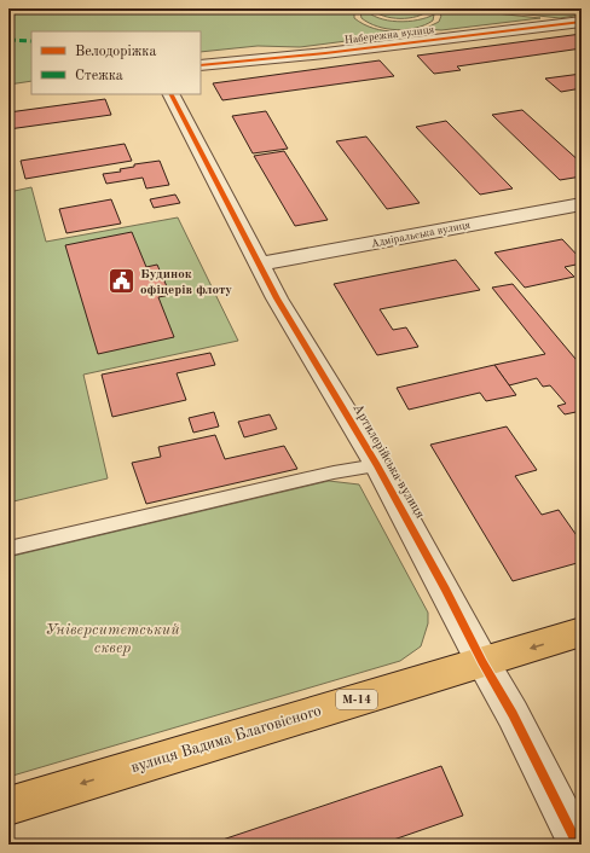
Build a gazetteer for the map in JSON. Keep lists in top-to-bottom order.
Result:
{
  "streets": {
    "highway": ["М-14", "вулиця Вадима Благовісного"],
    "street": ["Набережна вулиця", "Адміральська вулиця", "Артилерійська вулиця"]
  },
  "crossings": [
    ["Адміральська вулиця", "Артилерійська вулиця"],
    ["Артилерійська вулиця", "вулиця Вадима Благовісного"]
  ],
  "one_way": ["вулиця Вадима Благовісного"],
  "parks": ["Університетський сквер"],
  "places": {
    "public building": ["Будинок офіцерів флоту"]
  },
  "legend": ["Велодоріжка", "Стежка"]
}
